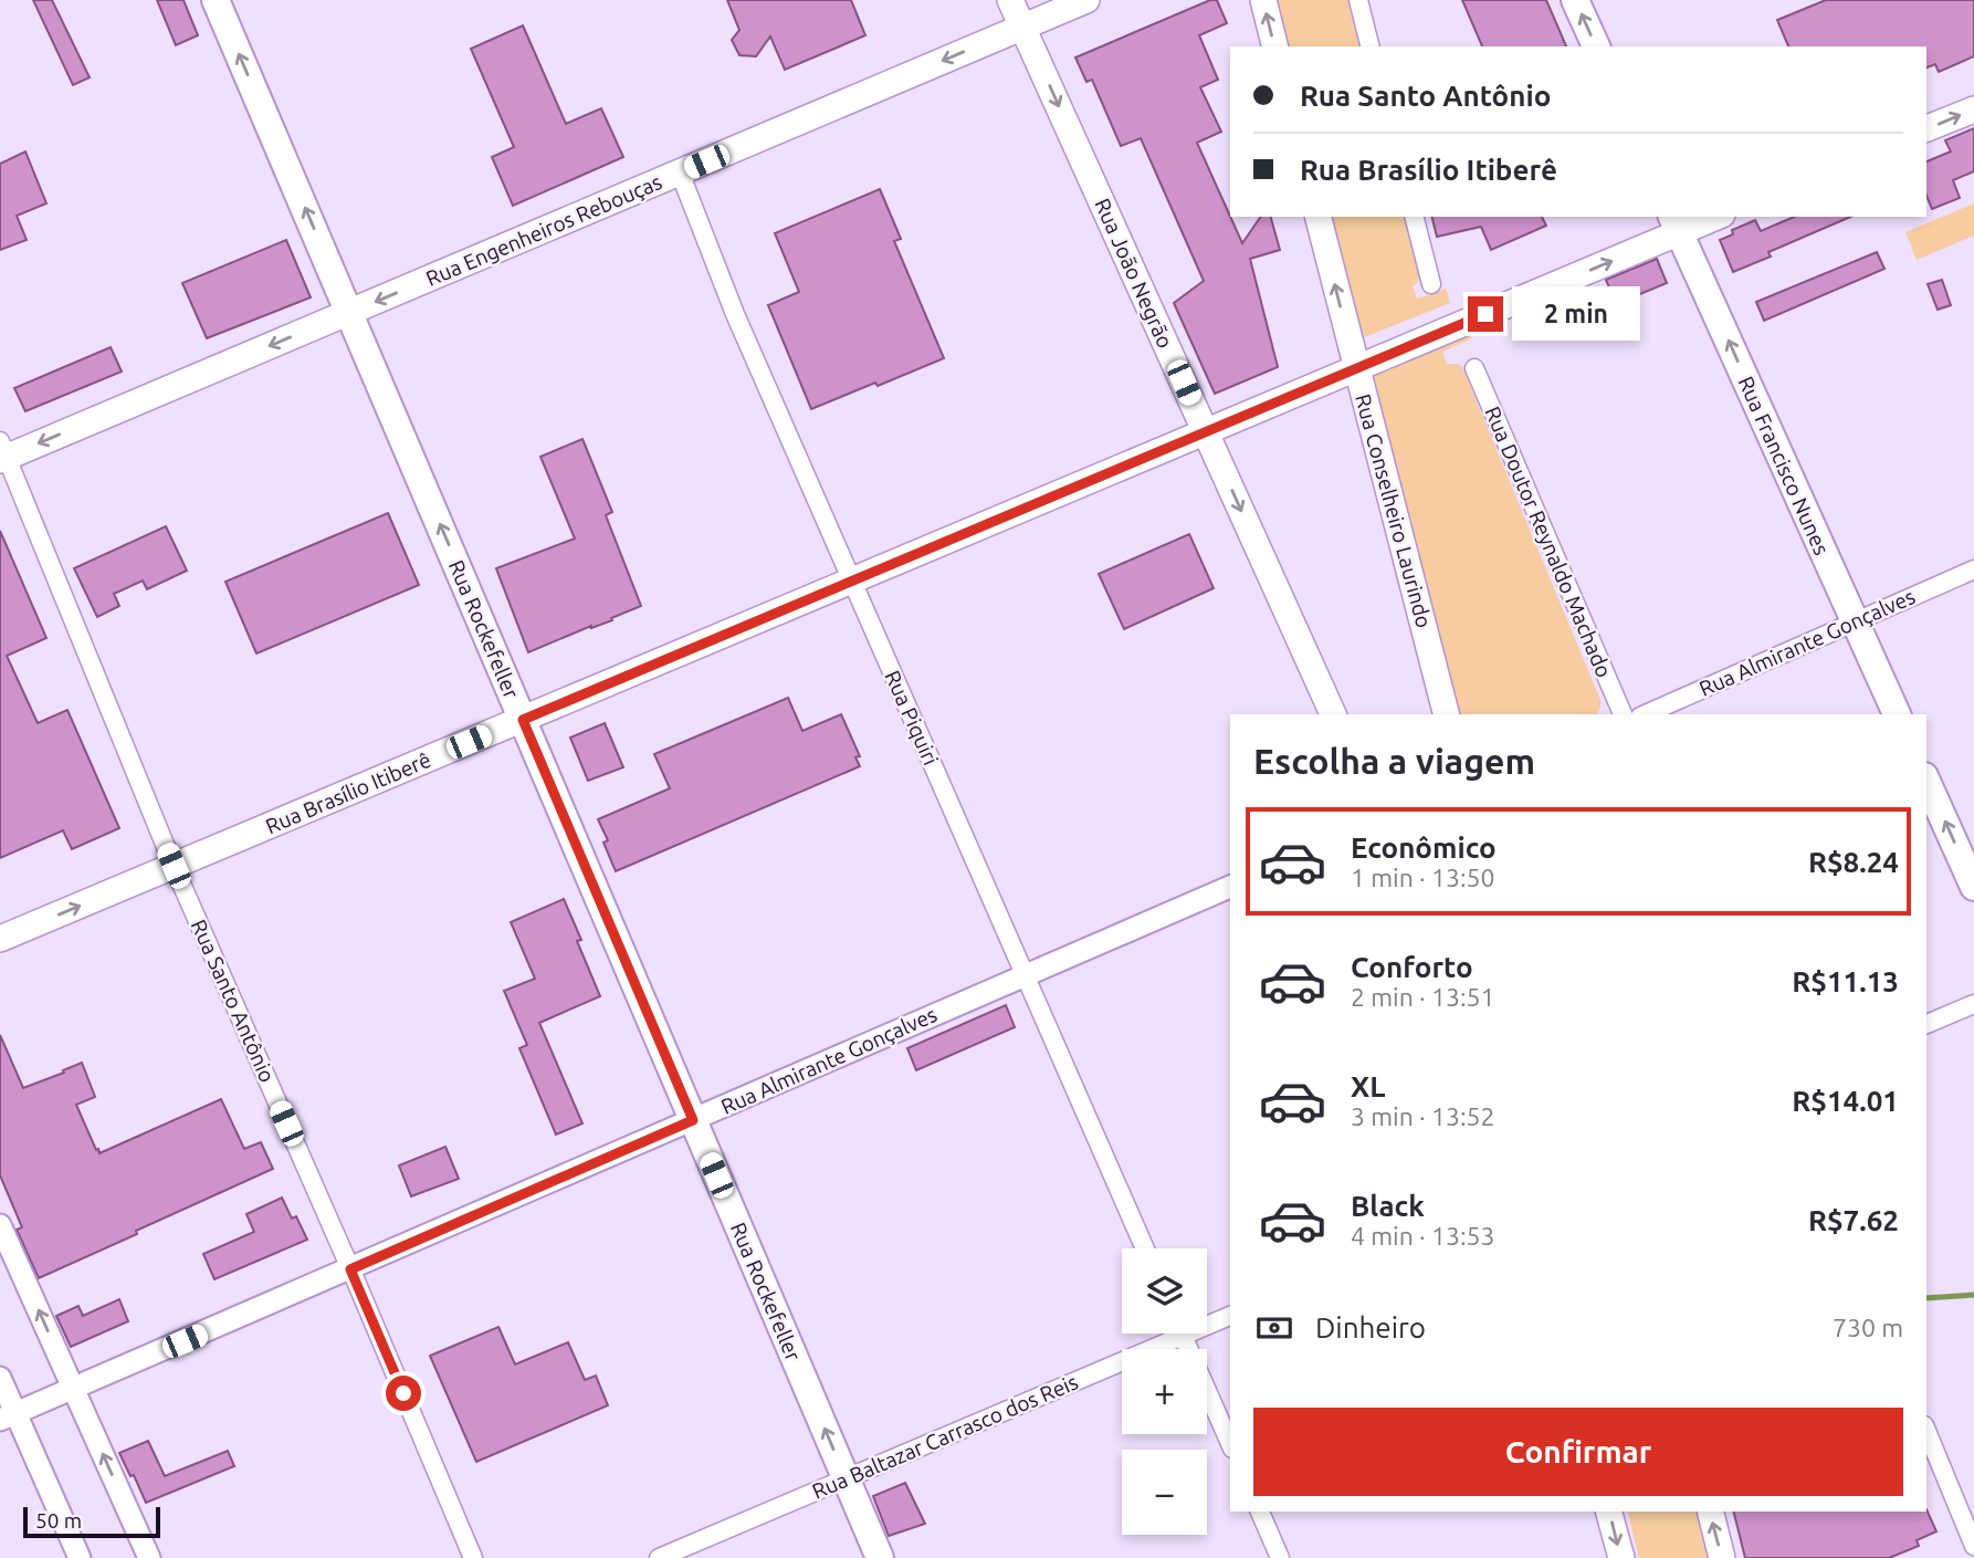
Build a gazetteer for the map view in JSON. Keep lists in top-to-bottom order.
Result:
{
  "streets": {
    "main road": [
      "Rua Engenheiros Rebouças",
      "Rua João Negrão",
      "Rua Francisco Nunes",
      "Rua Conselheiro Laurindo",
      "Rua Rockefeller",
      "Rua Brasílio Itiberê"
    ],
    "street": [
      "Rua Doutor Reynaldo Machado",
      "Rua Almirante Gonçalves",
      "Rua Piquiri",
      "Rua Santo Antônio",
      "Rua Baltazar Carrasco dos Reis"
    ]
  },
  "crossings": [
    ["Rua Engenheiros Rebouças", "Rua João Negrão"],
    ["Rua Engenheiros Rebouças", "Rua Rockefeller"],
    ["Rua Engenheiros Rebouças", "Rua Piquiri"],
    ["Rua Engenheiros Rebouças", "Rua Santo Antônio"],
    ["Rua João Negrão", "Rua Brasílio Itiberê"],
    ["Rua Francisco Nunes", "Rua Almirante Gonçalves"],
    ["Rua Francisco Nunes", "Rua Brasílio Itiberê"],
    ["Rua Conselheiro Laurindo", "Rua Brasílio Itiberê"],
    ["Rua Rockefeller", "Rua Almirante Gonçalves"],
    ["Rua Rockefeller", "Rua Brasílio Itiberê"],
    ["Rua Rockefeller", "Rua Baltazar Carrasco dos Reis"],
    ["Rua Almirante Gonçalves", "Rua Piquiri"],
    ["Rua Almirante Gonçalves", "Rua Santo Antônio"],
    ["Rua Piquiri", "Rua Brasílio Itiberê"],
    ["Rua Brasílio Itiberê", "Rua Santo Antônio"]
  ],
  "one_way": [
    "Rua Engenheiros Rebouças",
    "Rua João Negrão",
    "Rua Francisco Nunes",
    "Rua Rockefeller"
  ],
  "scale_bar": "50 m",
  "page": {
    "banner": ["Rua Santo Antônio", "Rua Brasílio Itiberê"],
    "bubble": "2 min",
    "heading": "Escolha a viagem",
    "list": [
      {
        "name": "Econômico",
        "note": "1 min · 13:50",
        "value": "R$8.24"
      },
      {
        "name": "Conforto",
        "note": "2 min · 13:51",
        "value": "R$11.13"
      },
      {
        "name": "XL",
        "note": "3 min · 13:52",
        "value": "R$14.01"
      },
      {
        "name": "Black",
        "note": "4 min · 13:53",
        "value": "R$7.62"
      }
    ],
    "map_buttons": ["+", "−"],
    "pay": ["Dinheiro", "730 m"],
    "buttons": "Confirmar",
    "scale": "50 m"
  }
}
